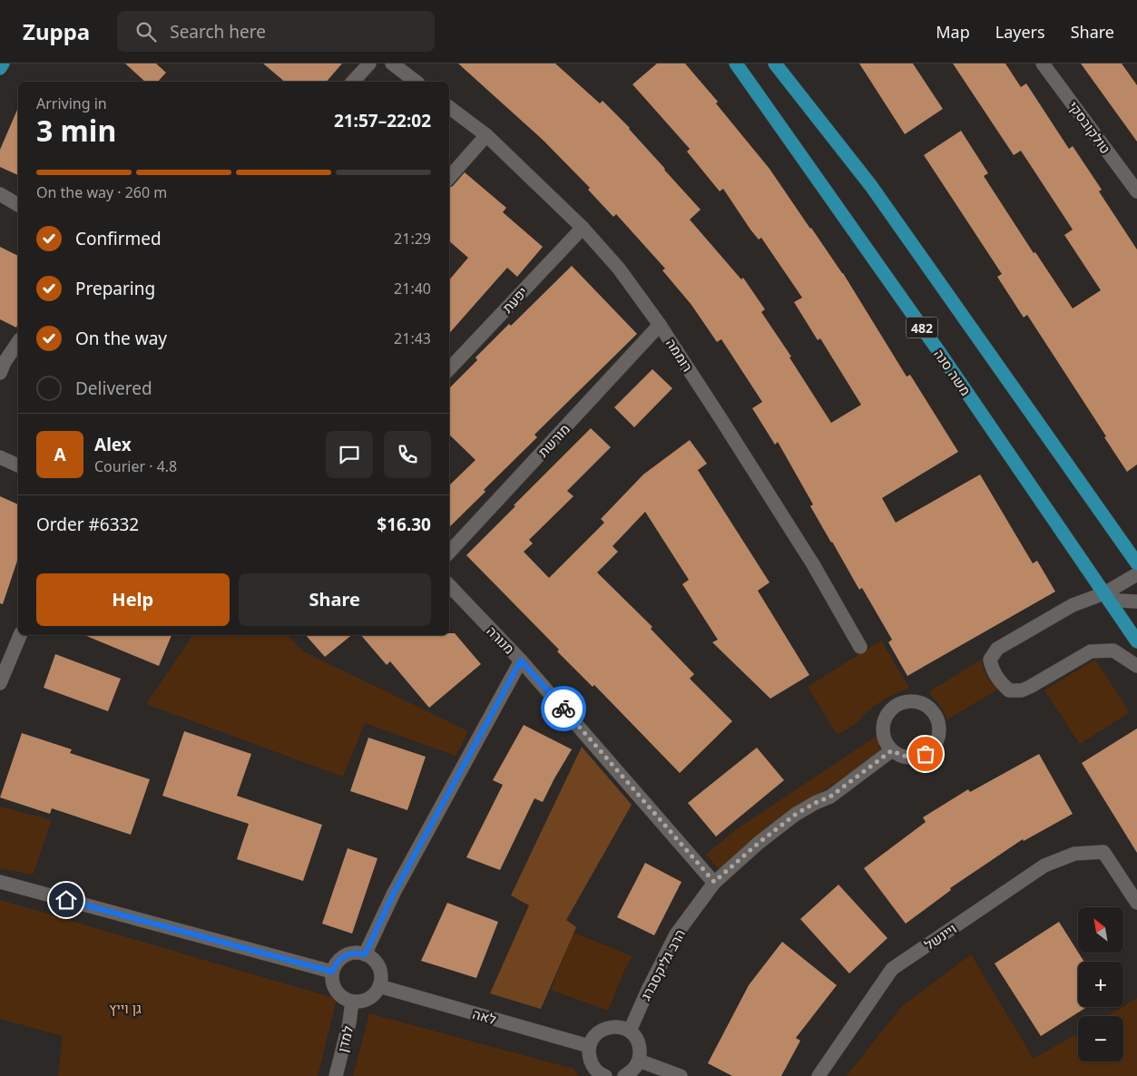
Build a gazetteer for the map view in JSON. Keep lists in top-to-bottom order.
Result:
{
  "streets": {
    "main road": ["482", "משה סנה"],
    "street": [
      "טולקובסקי",
      "יפעת",
      "רוממה",
      "מורשת",
      "מנורה",
      "ויינשל",
      "הרב גליקסברג",
      "לאה",
      "למדן"
    ]
  },
  "crossings": [
    ["יפעת", "רוממה"],
    ["482", "משה סנה"],
    ["רוממה", "מורשת"],
    ["מנורה", "הרב גליקסברג"],
    ["לאה", "למדן"]
  ],
  "parks": ["גן וייץ"],
  "north": "top left",
  "page": {
    "header": "Zuppa",
    "search": "Search here",
    "nav": ["Map", "Layers", "Share"],
    "heading": ["3 min", "Arriving in", "21:57–22:02"],
    "panel": [
      "Alex",
      "Courier · 4.8",
      "Order #6332",
      "$16.30"
    ],
    "bar": "On the way · 260 m",
    "list": [
      ["Confirmed", "21:29"],
      ["Preparing", "21:40"],
      ["On the way", "21:43"],
      "Delivered"
    ],
    "round": "A",
    "buttons": ["Help", "Share"],
    "map_buttons": ["+", "−"]
  }
}
